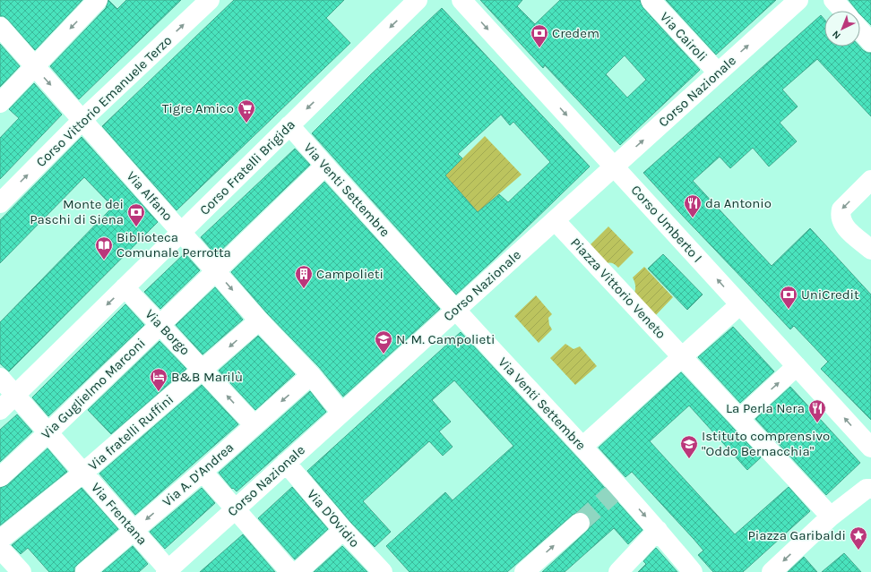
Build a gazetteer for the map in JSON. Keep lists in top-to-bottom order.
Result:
{
  "streets": {
    "street": [
      "Via Cairoli",
      "Corso Nazionale",
      "Corso Vittorio Emanuele Terzo",
      "Corso Fratelli Brigida",
      "Via Venti Settembre",
      "Via Alfano",
      "Corso Umberto I",
      "Piazza Vittorio Veneto",
      "Via Borgo",
      "Via Guglielmo Marconi",
      "Via fratelli Ruffini",
      "Via A. D'Andrea",
      "Via Frentana",
      "Via D'Ovidio"
    ]
  },
  "crossings": [
    ["Via Cairoli", "Corso Nazionale"],
    ["Corso Nazionale", "Via Venti Settembre"],
    ["Corso Nazionale", "Via Alfano"],
    ["Corso Nazionale", "Corso Umberto I"],
    ["Corso Nazionale", "Piazza Vittorio Veneto"],
    ["Corso Nazionale", "Via Frentana"],
    ["Corso Nazionale", "Via D'Ovidio"],
    ["Corso Vittorio Emanuele Terzo", "Via Alfano"],
    ["Corso Fratelli Brigida", "Via Venti Settembre"],
    ["Corso Fratelli Brigida", "Via Alfano"],
    ["Corso Fratelli Brigida", "Via Borgo"],
    ["Corso Fratelli Brigida", "Via Frentana"],
    ["Via Venti Settembre", "Via Guglielmo Marconi"],
    ["Via Alfano", "Via Guglielmo Marconi"],
    ["Via Alfano", "Via fratelli Ruffini"],
    ["Via Alfano", "Via A. D'Andrea"],
    ["Via Borgo", "Via Guglielmo Marconi"],
    ["Via Borgo", "Via fratelli Ruffini"],
    ["Via Borgo", "Via A. D'Andrea"],
    ["Via Guglielmo Marconi", "Via Frentana"],
    ["Via fratelli Ruffini", "Via Frentana"],
    ["Via A. D'Andrea", "Via Frentana"]
  ],
  "one_way": ["Corso Fratelli Brigida", "Via Borgo", "Via A. D'Andrea"],
  "places": {
    "bank": ["Credem", "Monte dei Paschi di Siena", "UniCredit"],
    "supermarket": ["Tigre Amico"],
    "restaurant": ["da Antonio", "La Perla Nera"],
    "library": ["Biblioteca Comunale Perrotta"],
    "building": ["Campolieti"],
    "school or university": ["N. M. Campolieti", "Istituto comprensivo \"Oddo Bernacchia\""],
    "hotel": ["B&B Marilù"],
    "place": ["Piazza Garibaldi"]
  },
  "north": "bottom left"
}
